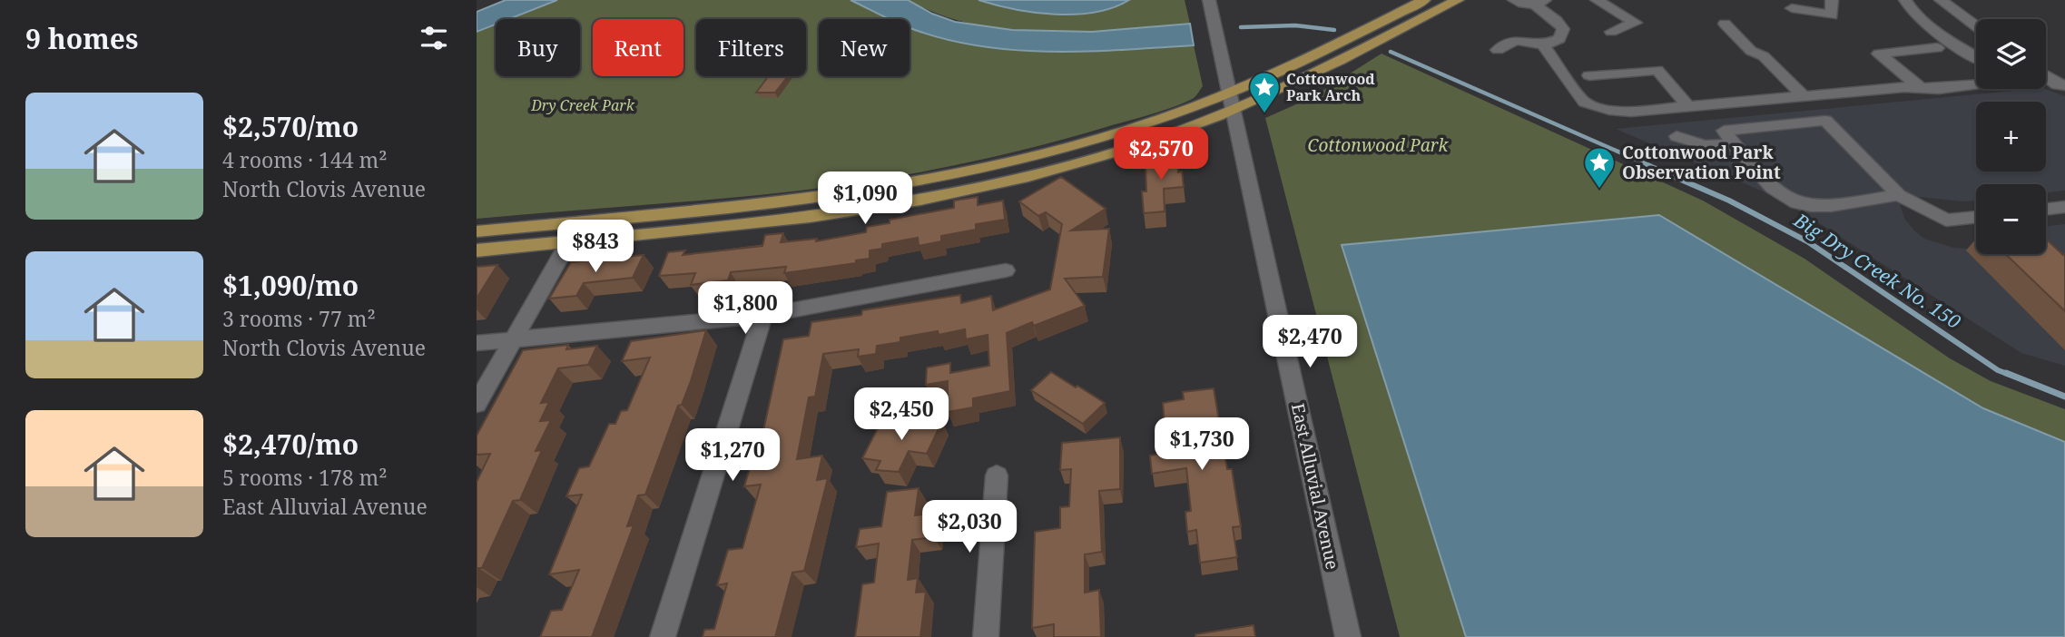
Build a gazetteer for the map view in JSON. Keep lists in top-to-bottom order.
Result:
{
  "streets": {
    "street": ["East Alluvial Avenue"]
  },
  "water": ["Big Dry Creek No. 150"],
  "parks": ["Dry Creek Park", "Cottonwood Park"],
  "places": {
    "place": ["Cottonwood Park Arch", "Cottonwood Park Observation Point"]
  },
  "page": {
    "heading": "9 homes",
    "map_buttons": ["+", "−"],
    "chip": [
      "Buy",
      "Rent",
      "Filters",
      "New"
    ],
    "list": [
      {
        "name": "$2,570/mo",
        "note": "4 rooms · 144 m² · North Clovis Avenue"
      },
      {
        "name": "$1,090/mo",
        "note": "3 rooms · 77 m² · North Clovis Avenue"
      },
      {
        "name": "$2,470/mo",
        "note": "5 rooms · 178 m² · East Alluvial Avenue"
      }
    ],
    "price": [
      "$2,570",
      "$1,090",
      "$843",
      "$1,800",
      "$2,470",
      "$2,450",
      "$1,730",
      "$1,270",
      "$2,030"
    ]
  }
}
